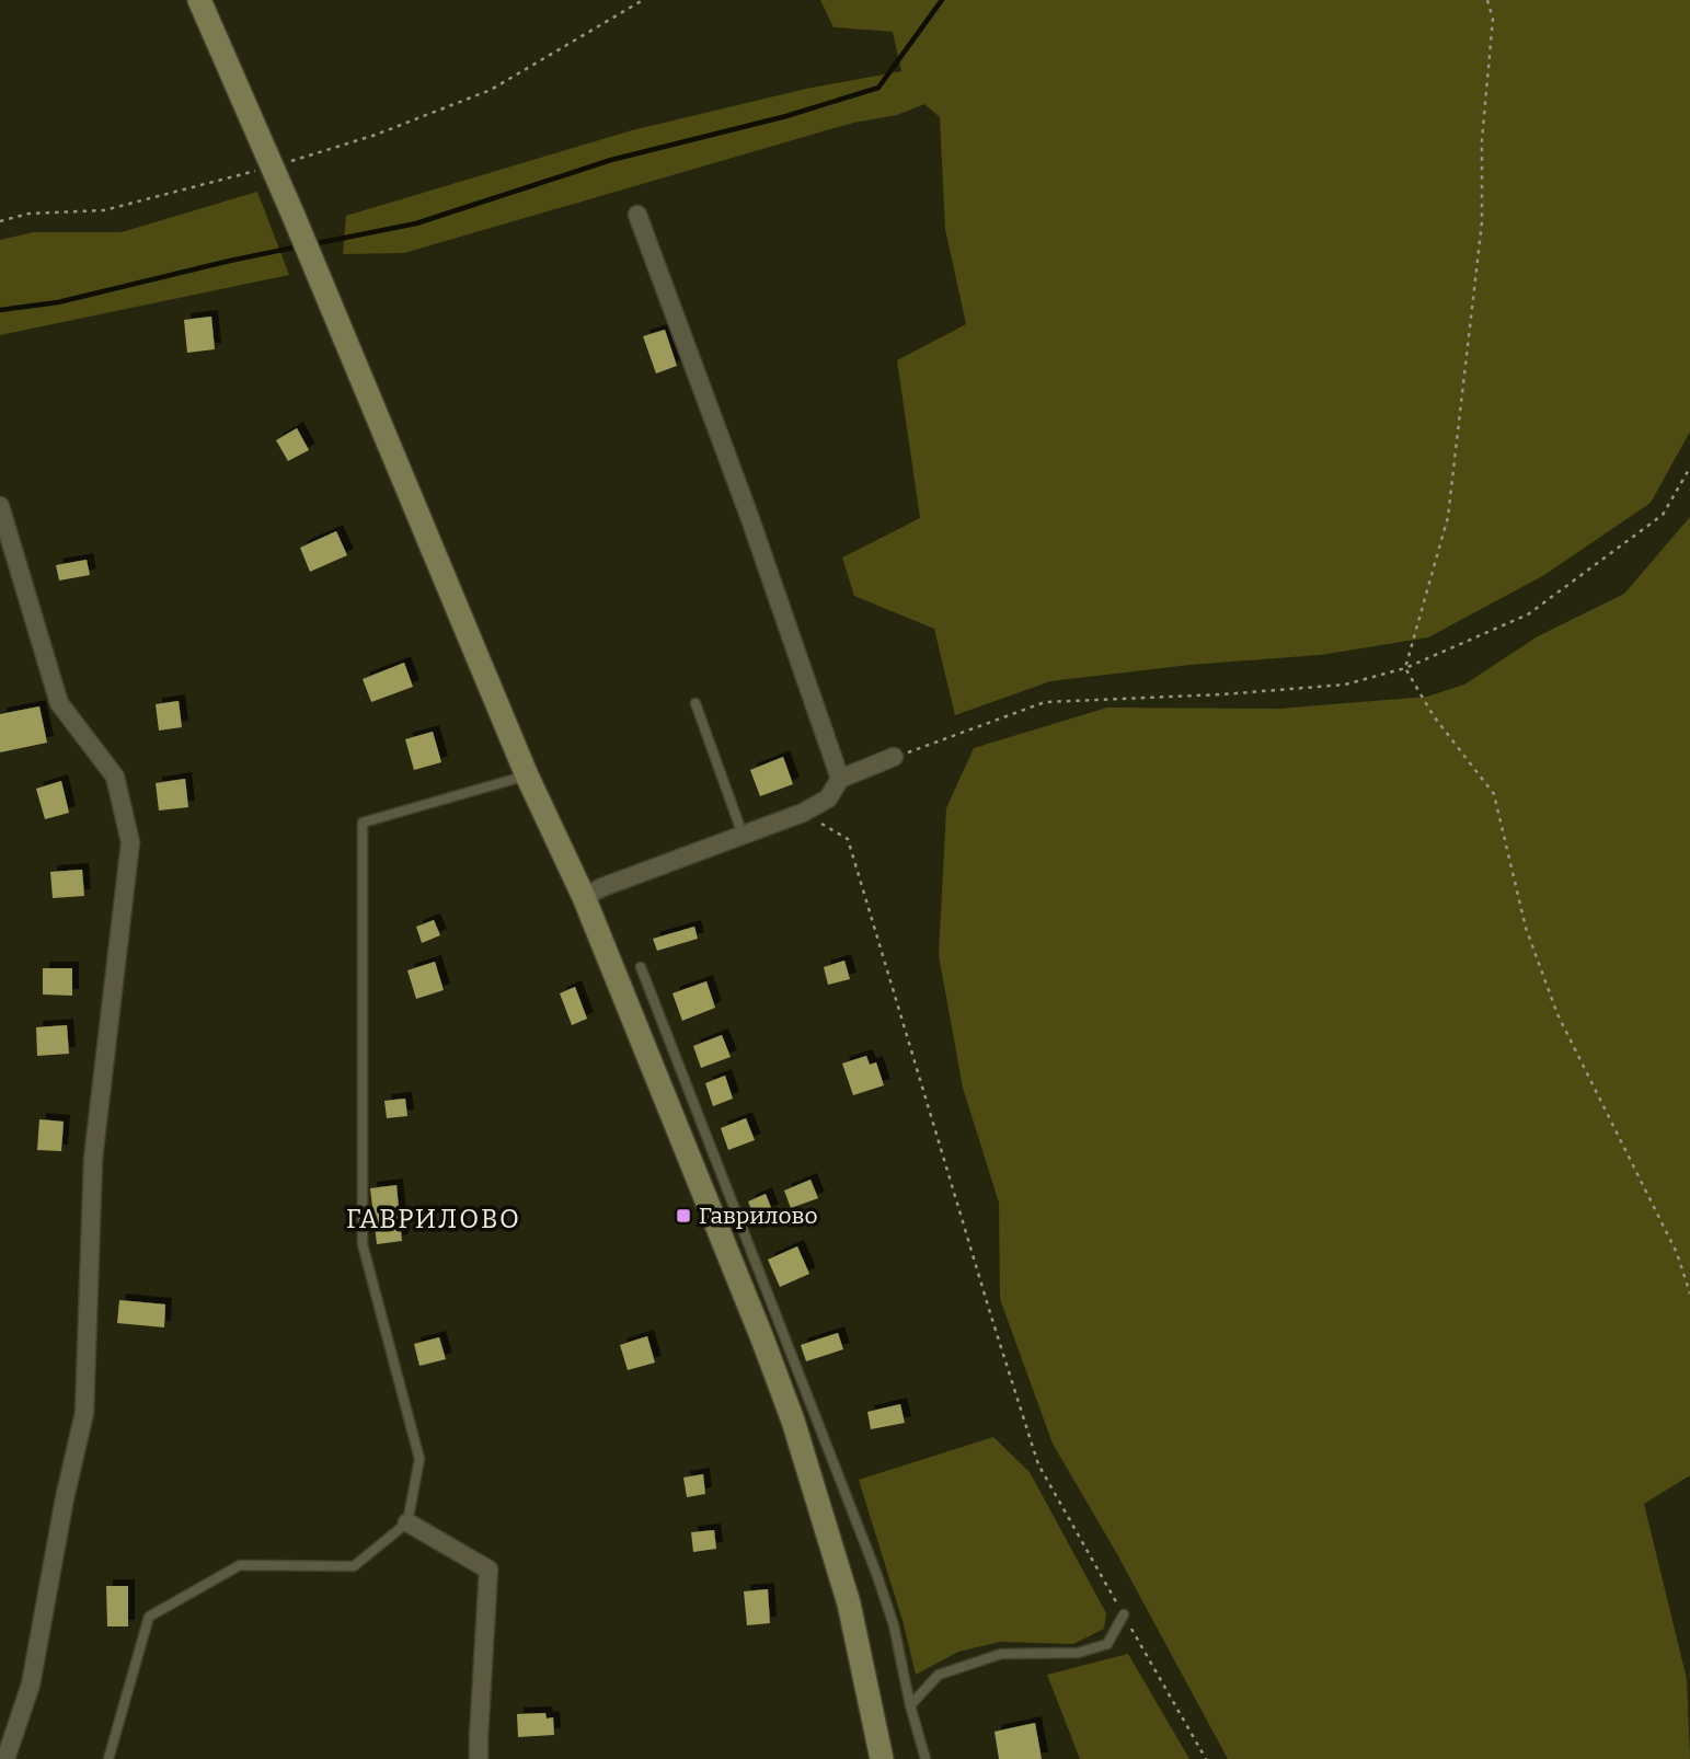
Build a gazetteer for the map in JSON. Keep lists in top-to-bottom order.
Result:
{
  "districts": ["ГАВРИЛОВО"],
  "places": {
    "transit": ["Гаврилово"]
  }
}
